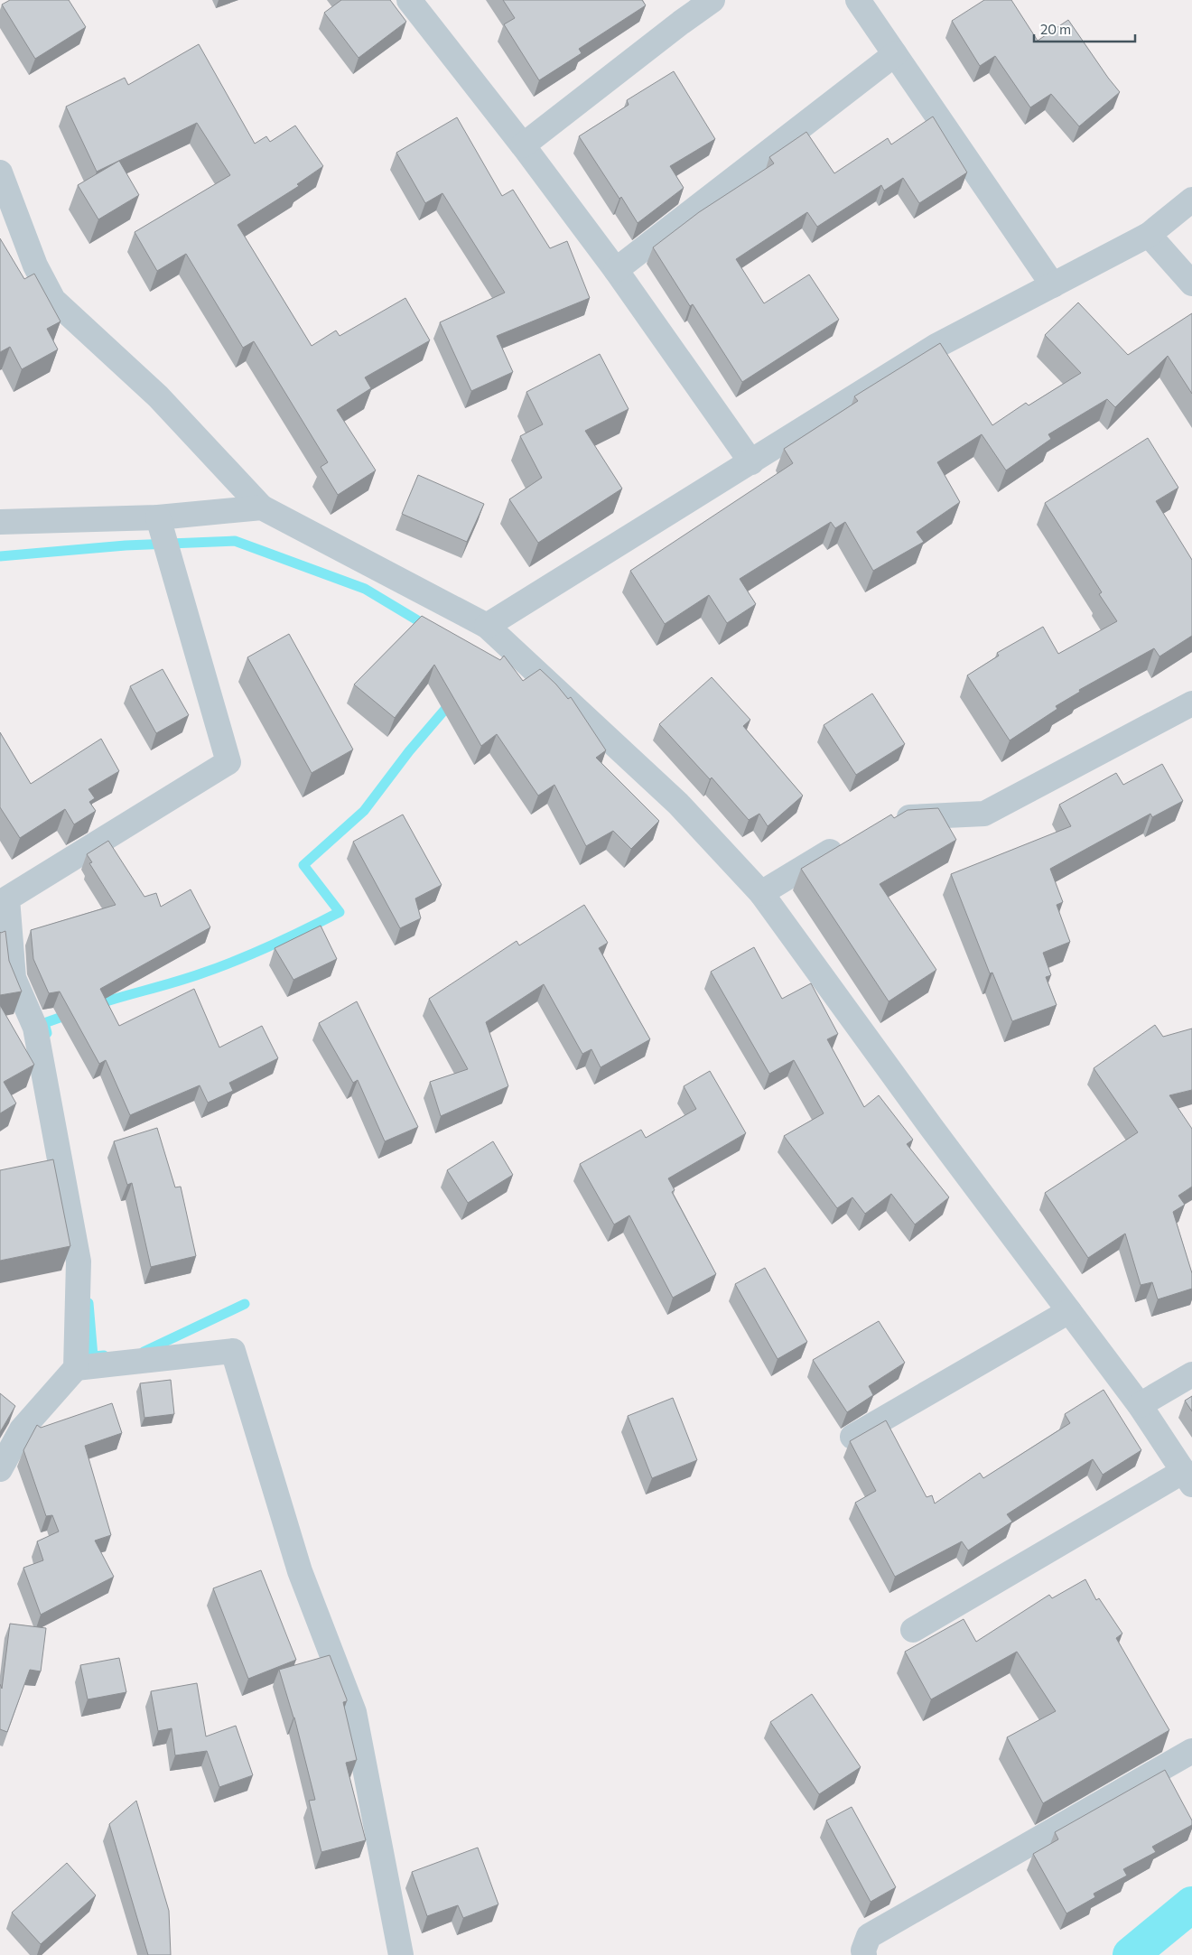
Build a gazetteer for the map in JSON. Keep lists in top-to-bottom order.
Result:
{
  "scale_bar": "20 m"
}
